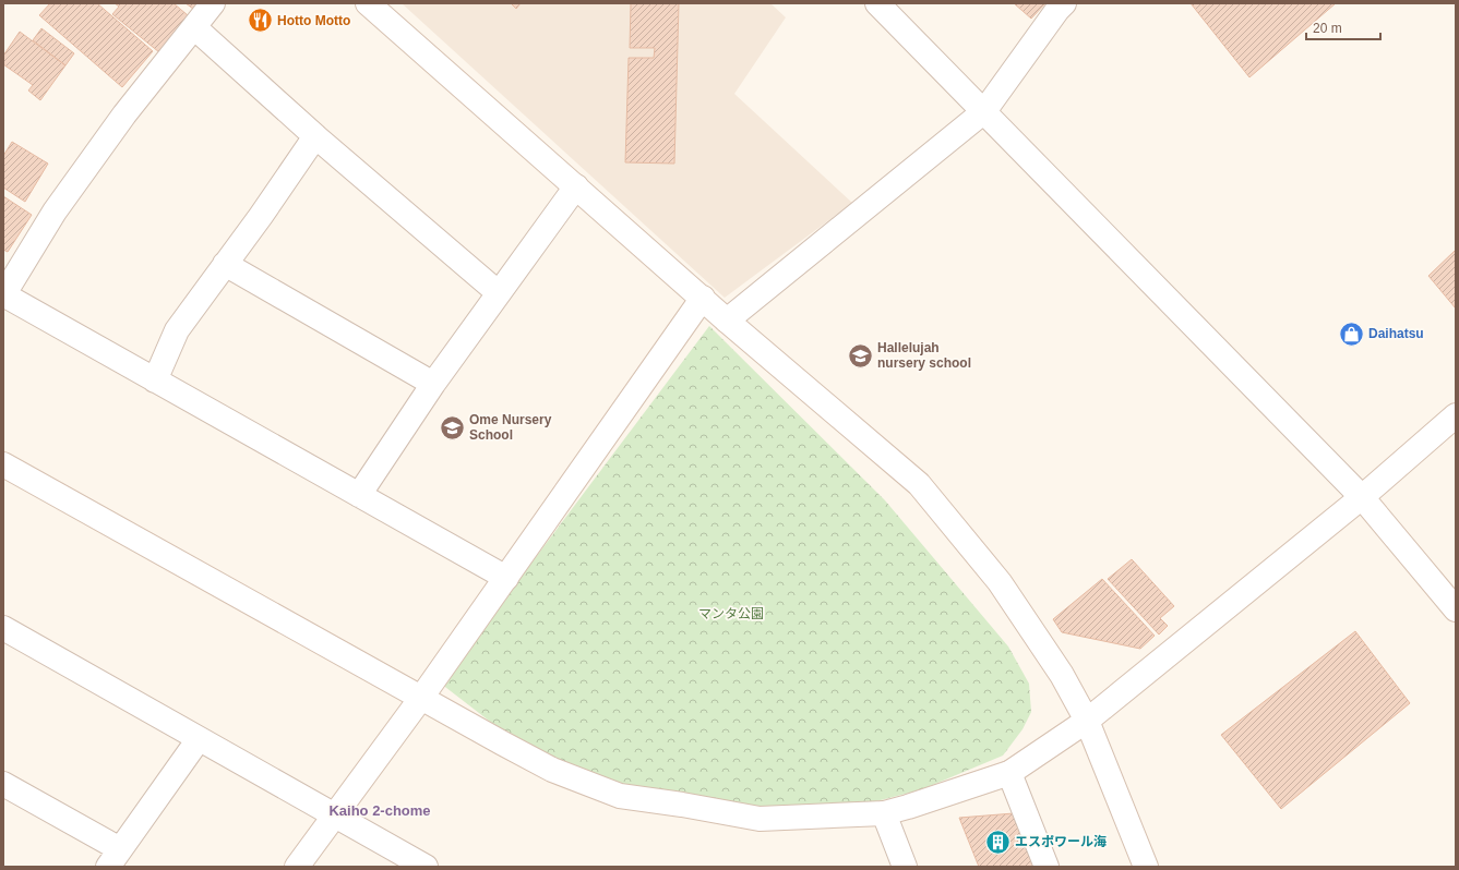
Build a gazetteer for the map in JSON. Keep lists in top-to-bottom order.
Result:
{
  "districts": ["Kaiho 2-chome"],
  "parks": ["マンタ公園"],
  "places": {
    "restaurant": ["Hotto Motto"],
    "shop": ["Daihatsu"],
    "school or university": ["Hallelujah nursery school", "Ome Nursery School"],
    "building": ["エスポワール海"]
  },
  "scale_bar": "20 m"
}
